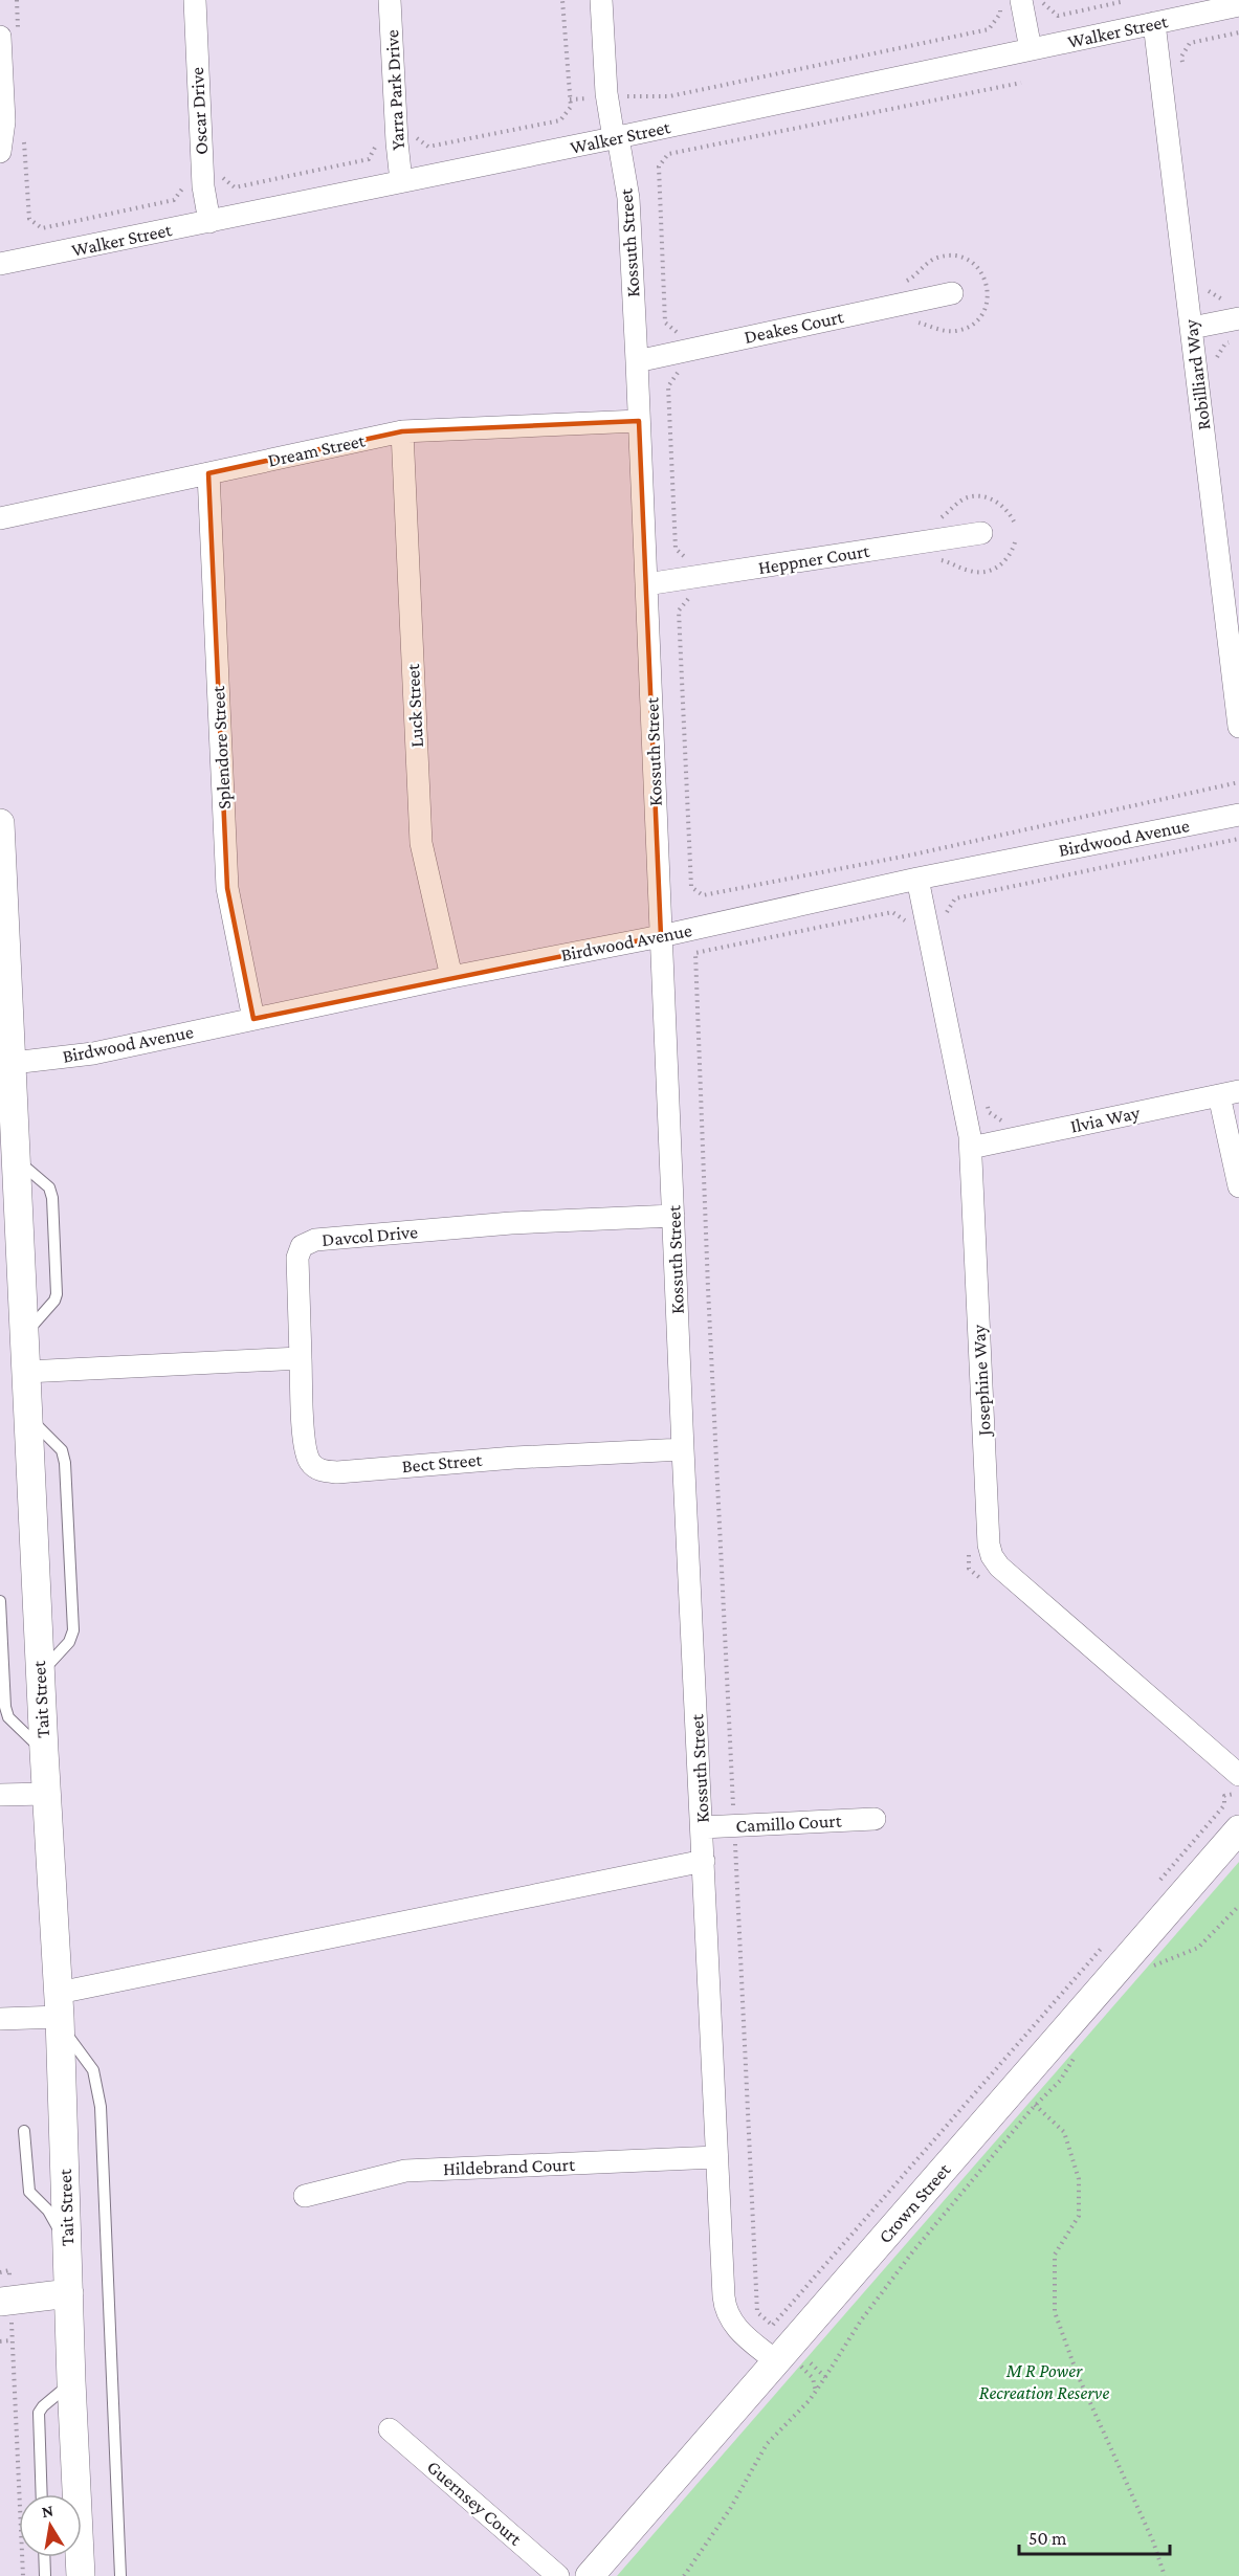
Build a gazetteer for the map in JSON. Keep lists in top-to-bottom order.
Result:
{
  "streets": {
    "street": [
      "Walker Street",
      "Yarra Park Drive",
      "Oscar Drive",
      "Kossuth Street",
      "Deakes Court",
      "Robilliard Way",
      "Dream Street",
      "Heppner Court",
      "Luck Street",
      "Splendore Street",
      "Birdwood Avenue",
      "Ilvia Way",
      "Davcol Drive",
      "Josephine Way",
      "Bect Street",
      "Tait Street",
      "Camillo Court",
      "Hildebrand Court",
      "Crown Street",
      "Guernsey Court"
    ]
  },
  "crossings": [
    ["Walker Street", "Yarra Park Drive"],
    ["Walker Street", "Oscar Drive"],
    ["Walker Street", "Kossuth Street"],
    ["Walker Street", "Robilliard Way"],
    ["Kossuth Street", "Deakes Court"],
    ["Kossuth Street", "Dream Street"],
    ["Kossuth Street", "Heppner Court"],
    ["Kossuth Street", "Birdwood Avenue"],
    ["Kossuth Street", "Davcol Drive"],
    ["Kossuth Street", "Bect Street"],
    ["Kossuth Street", "Camillo Court"],
    ["Kossuth Street", "Hildebrand Court"],
    ["Kossuth Street", "Crown Street"],
    ["Dream Street", "Luck Street"],
    ["Dream Street", "Splendore Street"],
    ["Luck Street", "Birdwood Avenue"],
    ["Splendore Street", "Birdwood Avenue"],
    ["Birdwood Avenue", "Josephine Way"],
    ["Birdwood Avenue", "Tait Street"],
    ["Ilvia Way", "Josephine Way"],
    ["Davcol Drive", "Bect Street"]
  ],
  "parks": ["M R Power Recreation Reserve"],
  "scale_bar": "50 m",
  "north": "top"
}
